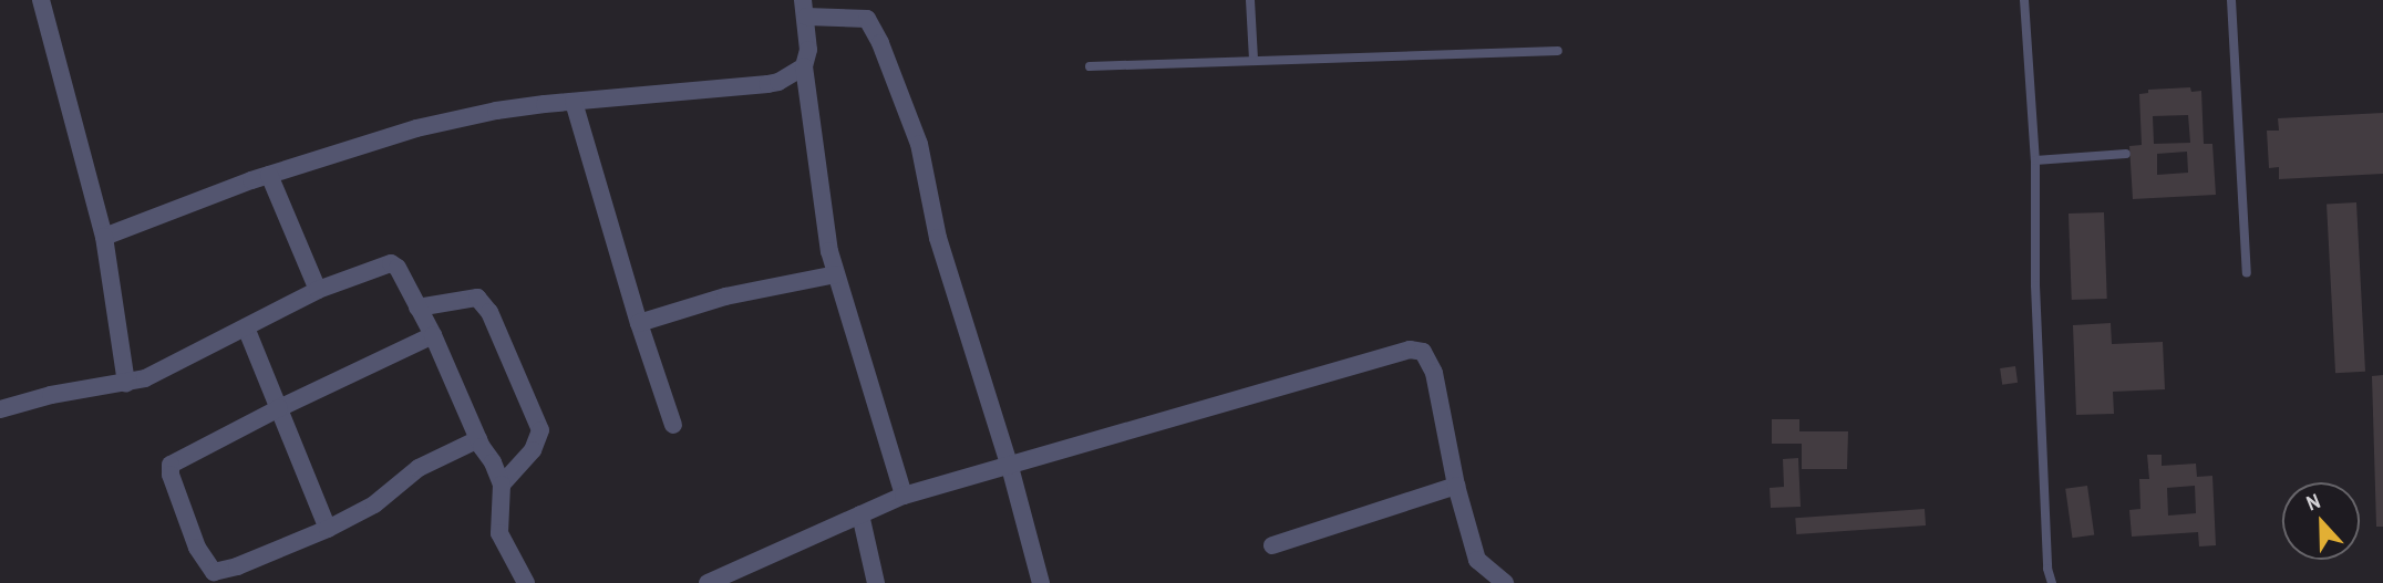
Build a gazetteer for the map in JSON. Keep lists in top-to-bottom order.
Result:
{
  "north": "top"
}
